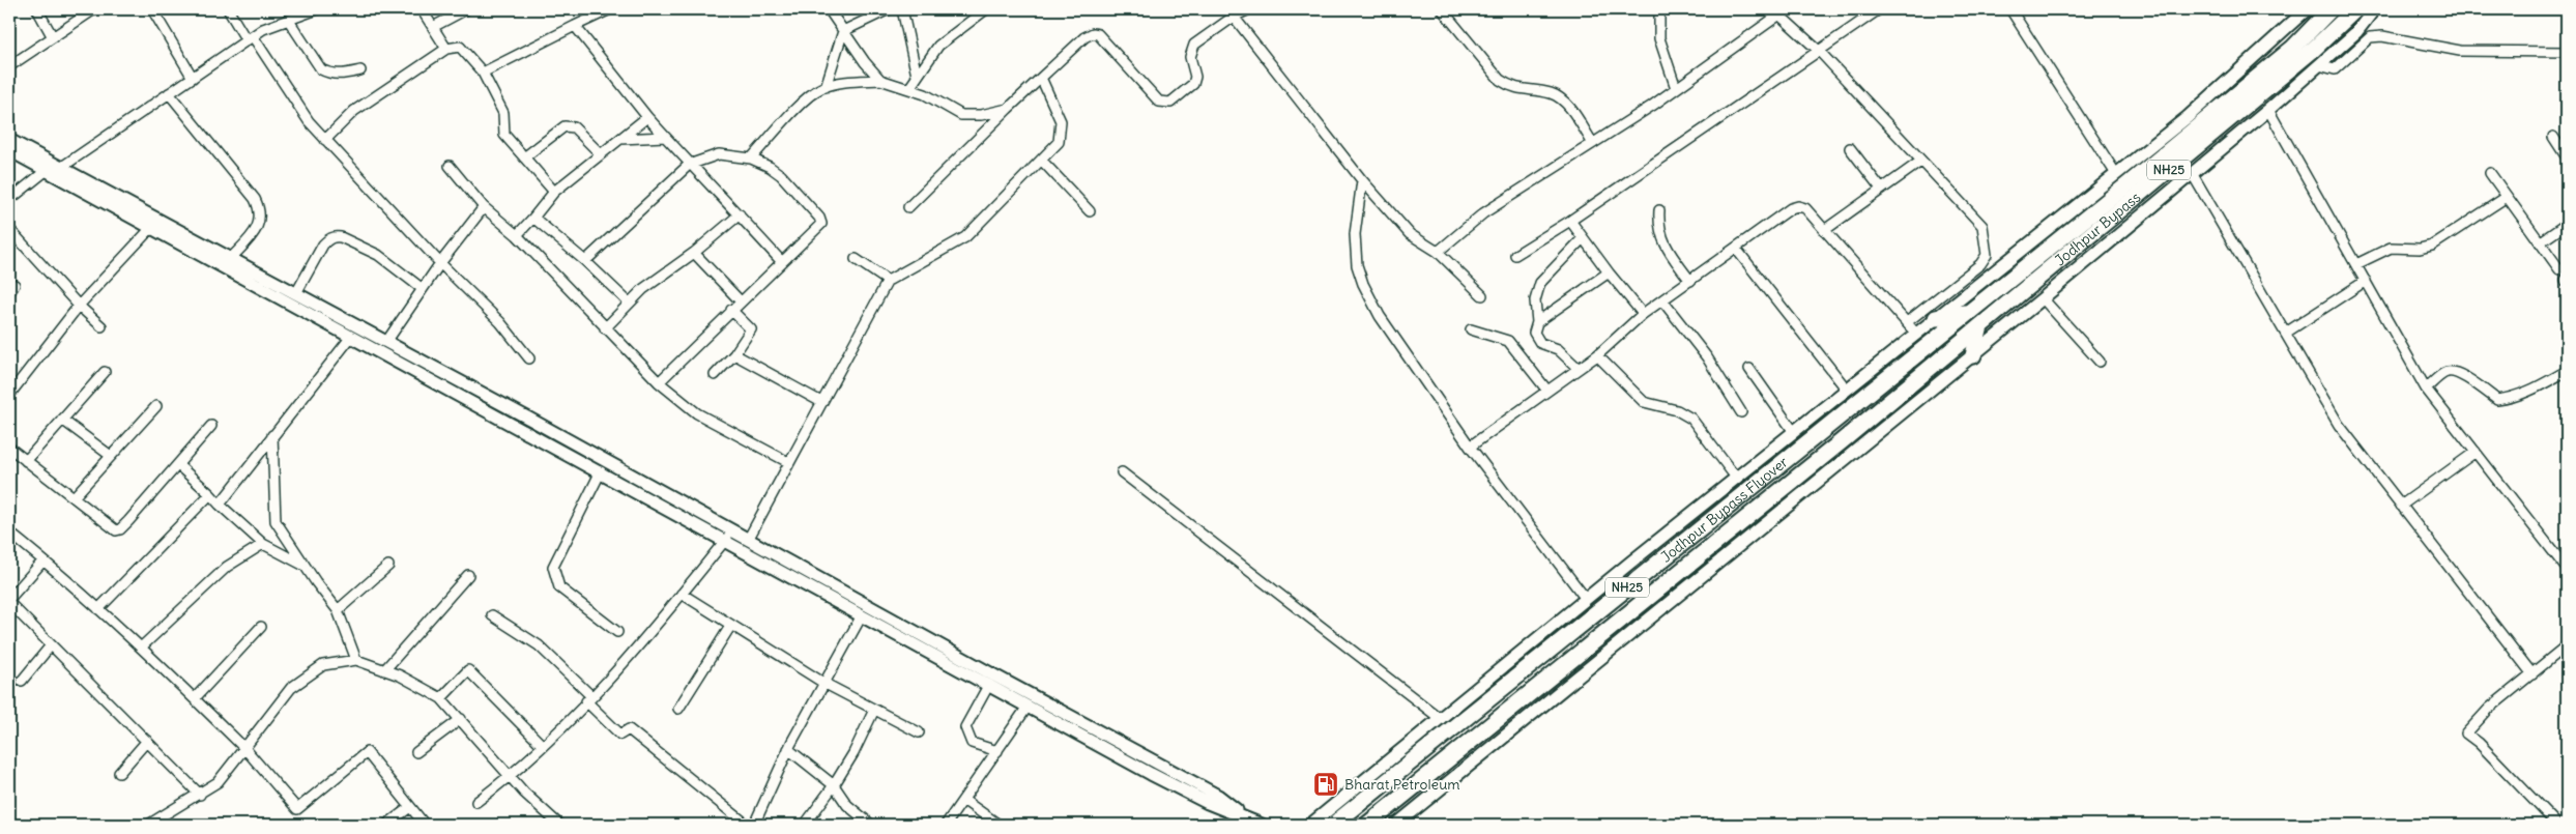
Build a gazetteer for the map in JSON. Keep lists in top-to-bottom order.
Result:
{
  "streets": {
    "highway": ["NH25", "Jodhpur Bypass", "Jodhpur Bypass Flyover"]
  },
  "crossings": [
    ["Jodhpur Bypass", "Jodhpur Bypass Flyover"]
  ],
  "places": {
    "fuel station": ["Bharat Petroleum"]
  }
}
